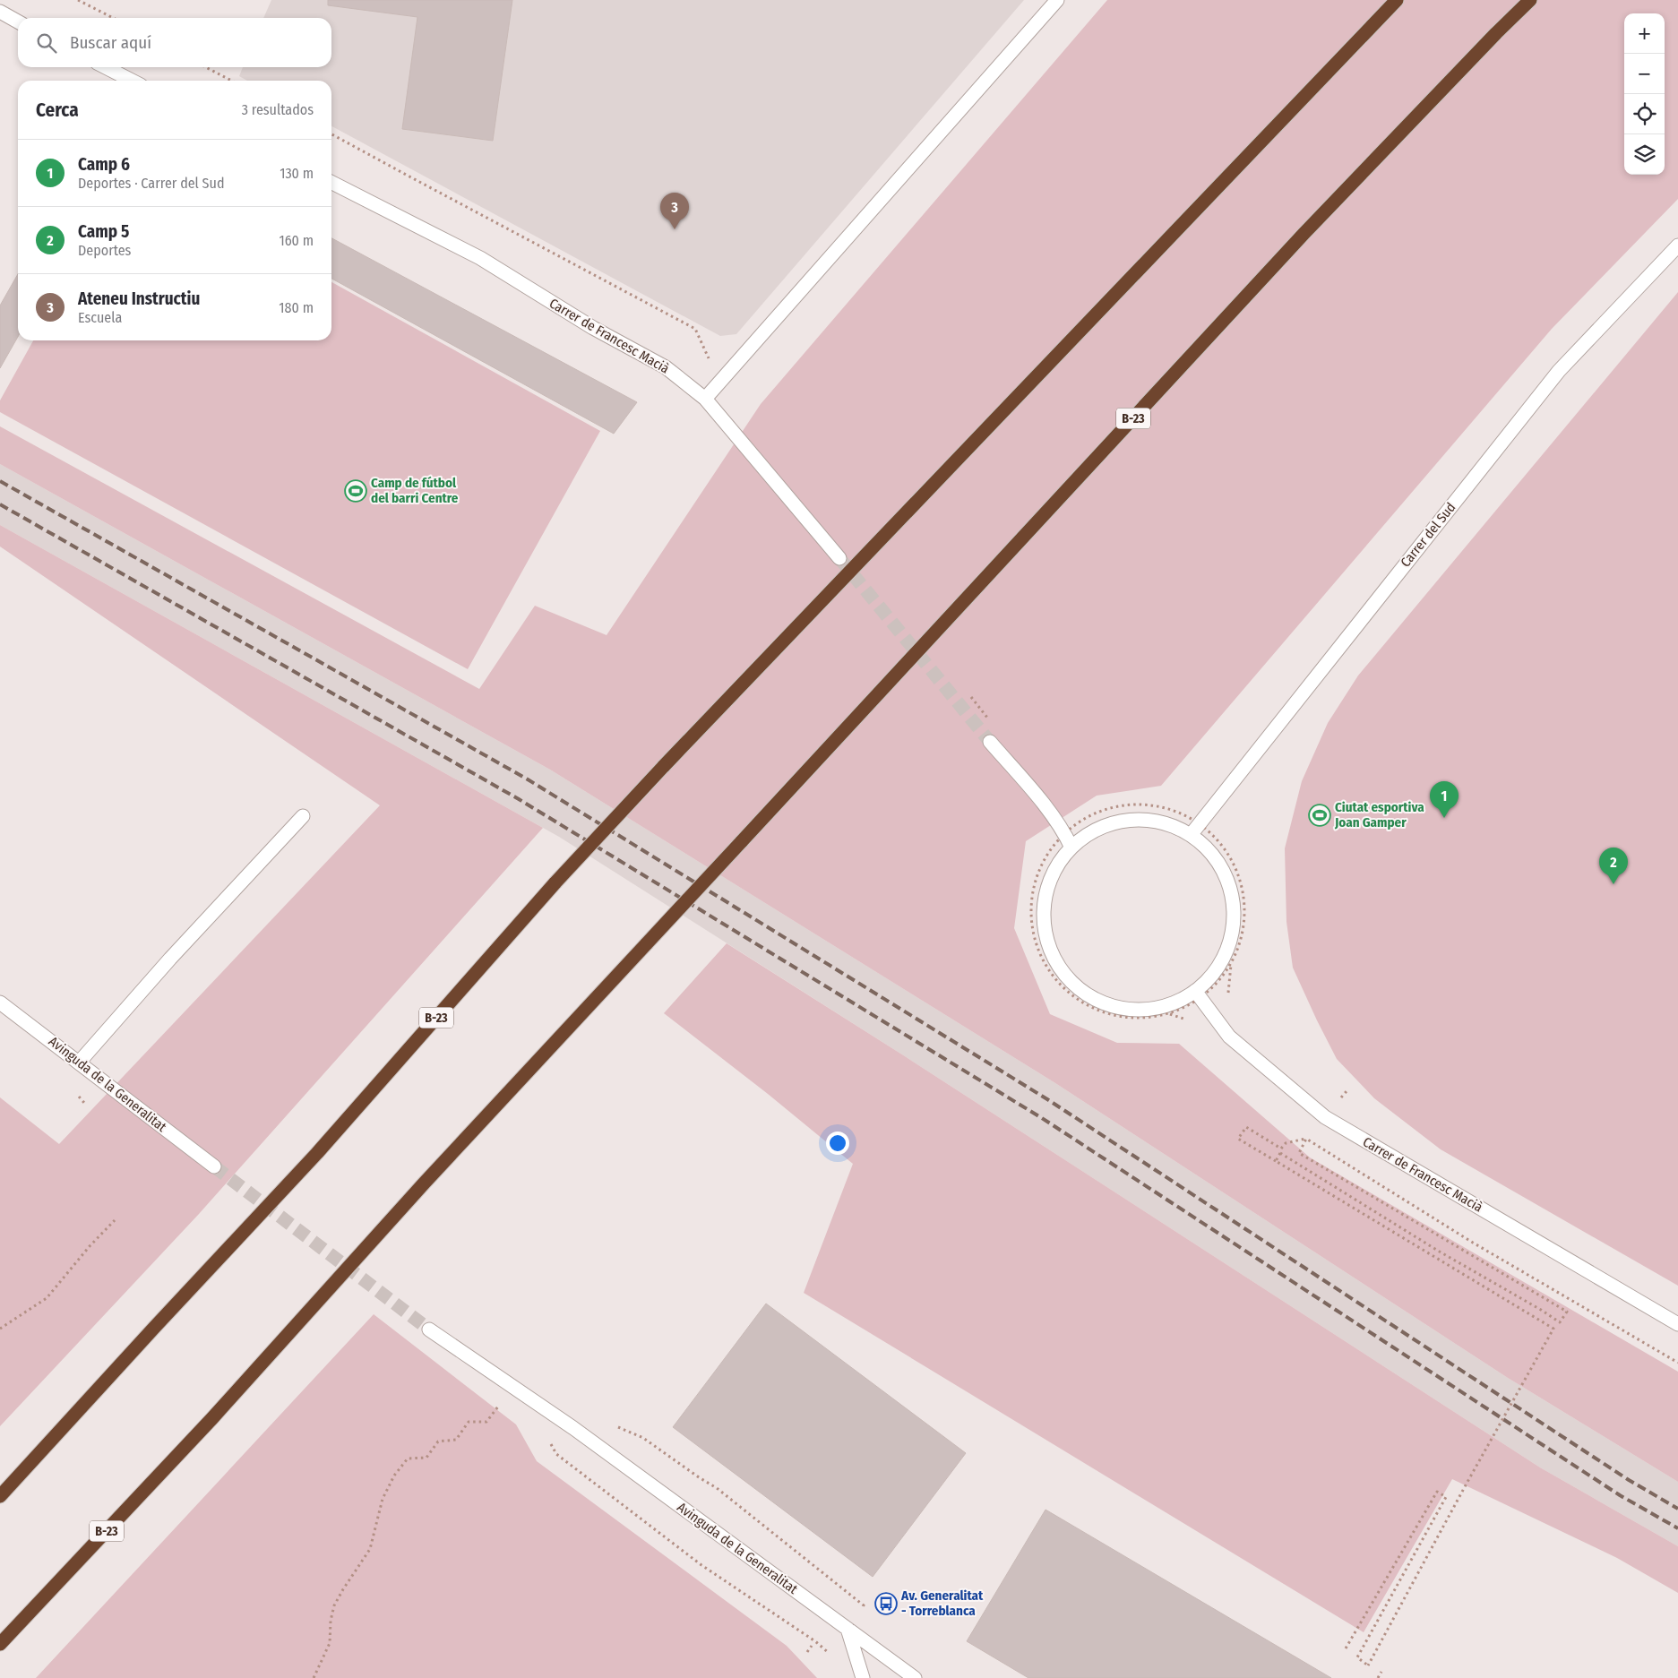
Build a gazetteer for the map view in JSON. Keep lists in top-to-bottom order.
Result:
{
  "streets": {
    "highway": ["B-23"],
    "street": ["Carrer de Francesc Macià", "Carrer del Sud", "Avinguda de la Generalitat"]
  },
  "places": {
    "sports": ["Camp de fútbol del barri Centre", "Ciutat esportiva Joan Gamper"],
    "bus stop": ["Av. Generalitat - Torreblanca"]
  },
  "page": {
    "map_buttons": ["+", "−"],
    "search": "Buscar aquí",
    "heading": ["Cerca", "3 resultados"],
    "list": [
      {
        "mark": "1",
        "name": "Camp 6",
        "note": "Deportes · Carrer del Sud",
        "value": "130 m"
      },
      {
        "mark": "2",
        "name": "Camp 5",
        "note": "Deportes",
        "value": "160 m"
      },
      {
        "mark": "3",
        "name": "Ateneu Instructiu",
        "note": "Escuela",
        "value": "180 m"
      }
    ],
    "pins": ["3", "1", "2"]
  }
}
